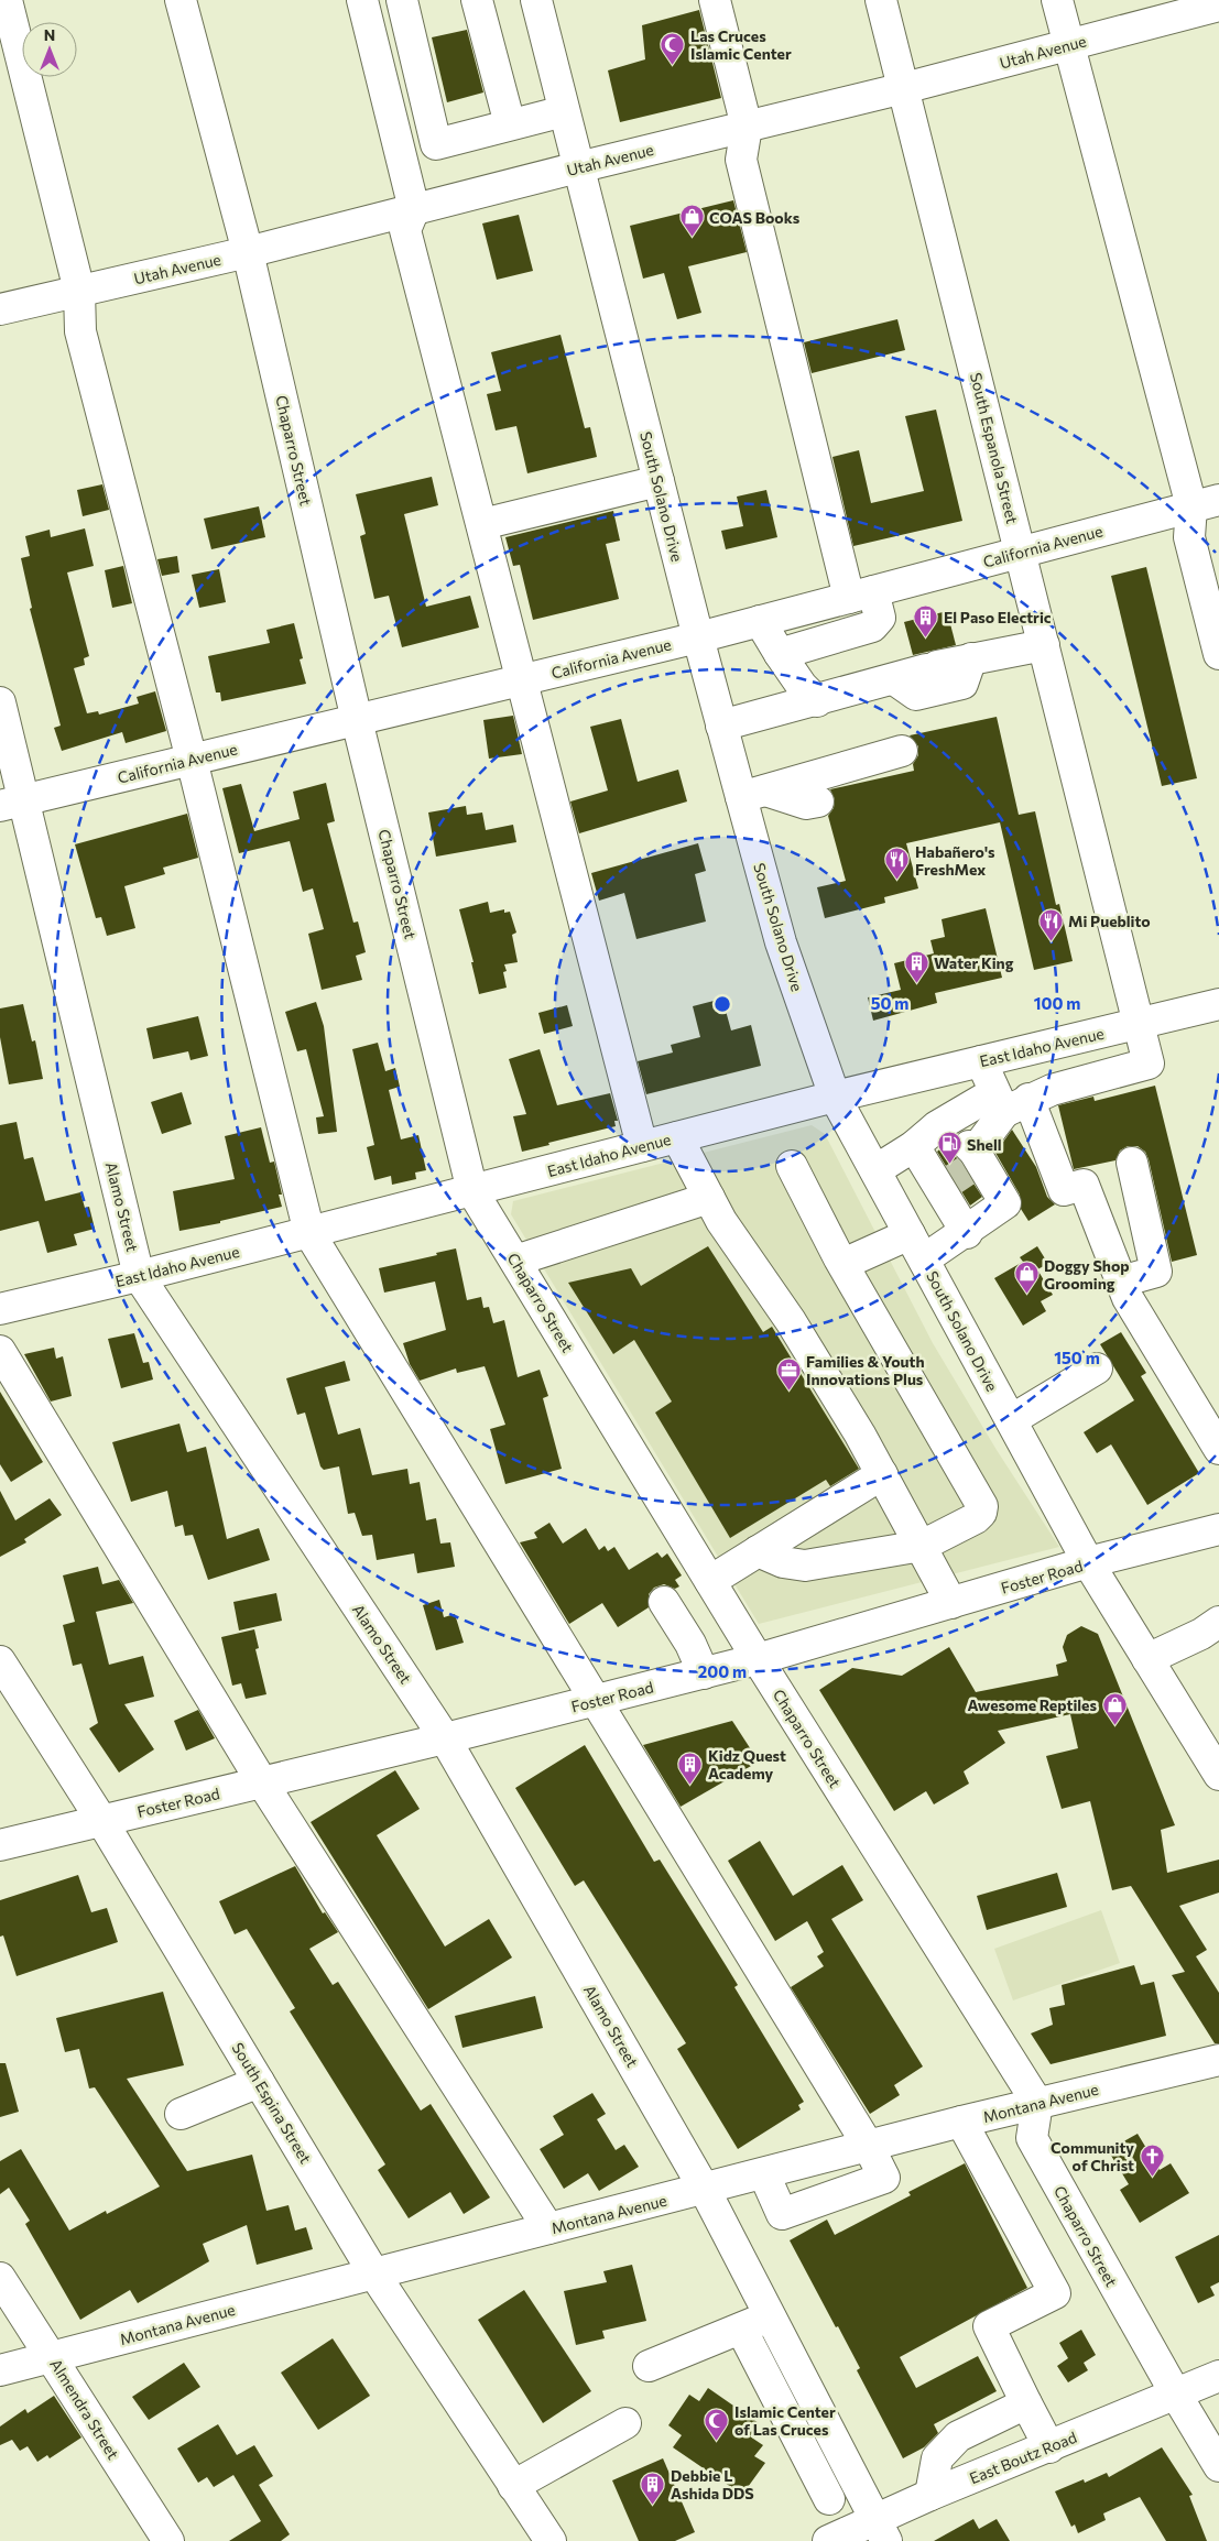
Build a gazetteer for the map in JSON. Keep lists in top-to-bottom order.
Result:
{
  "streets": {
    "street": [
      "Utah Avenue",
      "South Espanola Street",
      "Chaparro Street",
      "South Solano Drive",
      "California Avenue",
      "East Idaho Avenue",
      "Alamo Street",
      "Foster Road",
      "South Espina Street",
      "Montana Avenue",
      "Almendra Street",
      "East Boutz Road"
    ]
  },
  "crossings": [
    ["Utah Avenue", "South Espanola Street"],
    ["Utah Avenue", "Chaparro Street"],
    ["Utah Avenue", "South Solano Drive"],
    ["South Espanola Street", "California Avenue"],
    ["South Espanola Street", "East Idaho Avenue"],
    ["Chaparro Street", "California Avenue"],
    ["Chaparro Street", "East Idaho Avenue"],
    ["Chaparro Street", "Foster Road"],
    ["Chaparro Street", "Montana Avenue"],
    ["Chaparro Street", "East Boutz Road"],
    ["South Solano Drive", "California Avenue"],
    ["South Solano Drive", "East Idaho Avenue"],
    ["South Solano Drive", "Foster Road"],
    ["California Avenue", "Alamo Street"],
    ["East Idaho Avenue", "Alamo Street"],
    ["Alamo Street", "Foster Road"],
    ["Alamo Street", "Montana Avenue"],
    ["Alamo Street", "East Boutz Road"],
    ["Foster Road", "South Espina Street"],
    ["South Espina Street", "Montana Avenue"],
    ["Montana Avenue", "Almendra Street"]
  ],
  "places": {
    "mosque": ["Las Cruces Islamic Center", "Islamic Center of Las Cruces"],
    "shop": ["COAS Books", "Doggy Shop Grooming", "Awesome Reptiles"],
    "building": [
      "El Paso Electric",
      "Water King",
      "Kidz Quest Academy",
      "Debbie L Ashida DDS"
    ],
    "restaurant": ["Habañero's FreshMex", "Mi Pueblito"],
    "fuel station": ["Shell"],
    "office": ["Families & Youth Innovations Plus"],
    "church": ["Community of Christ"]
  },
  "north": "top",
  "rings": [
    "50 m",
    "100 m",
    "150 m",
    "200 m"
  ]
}
